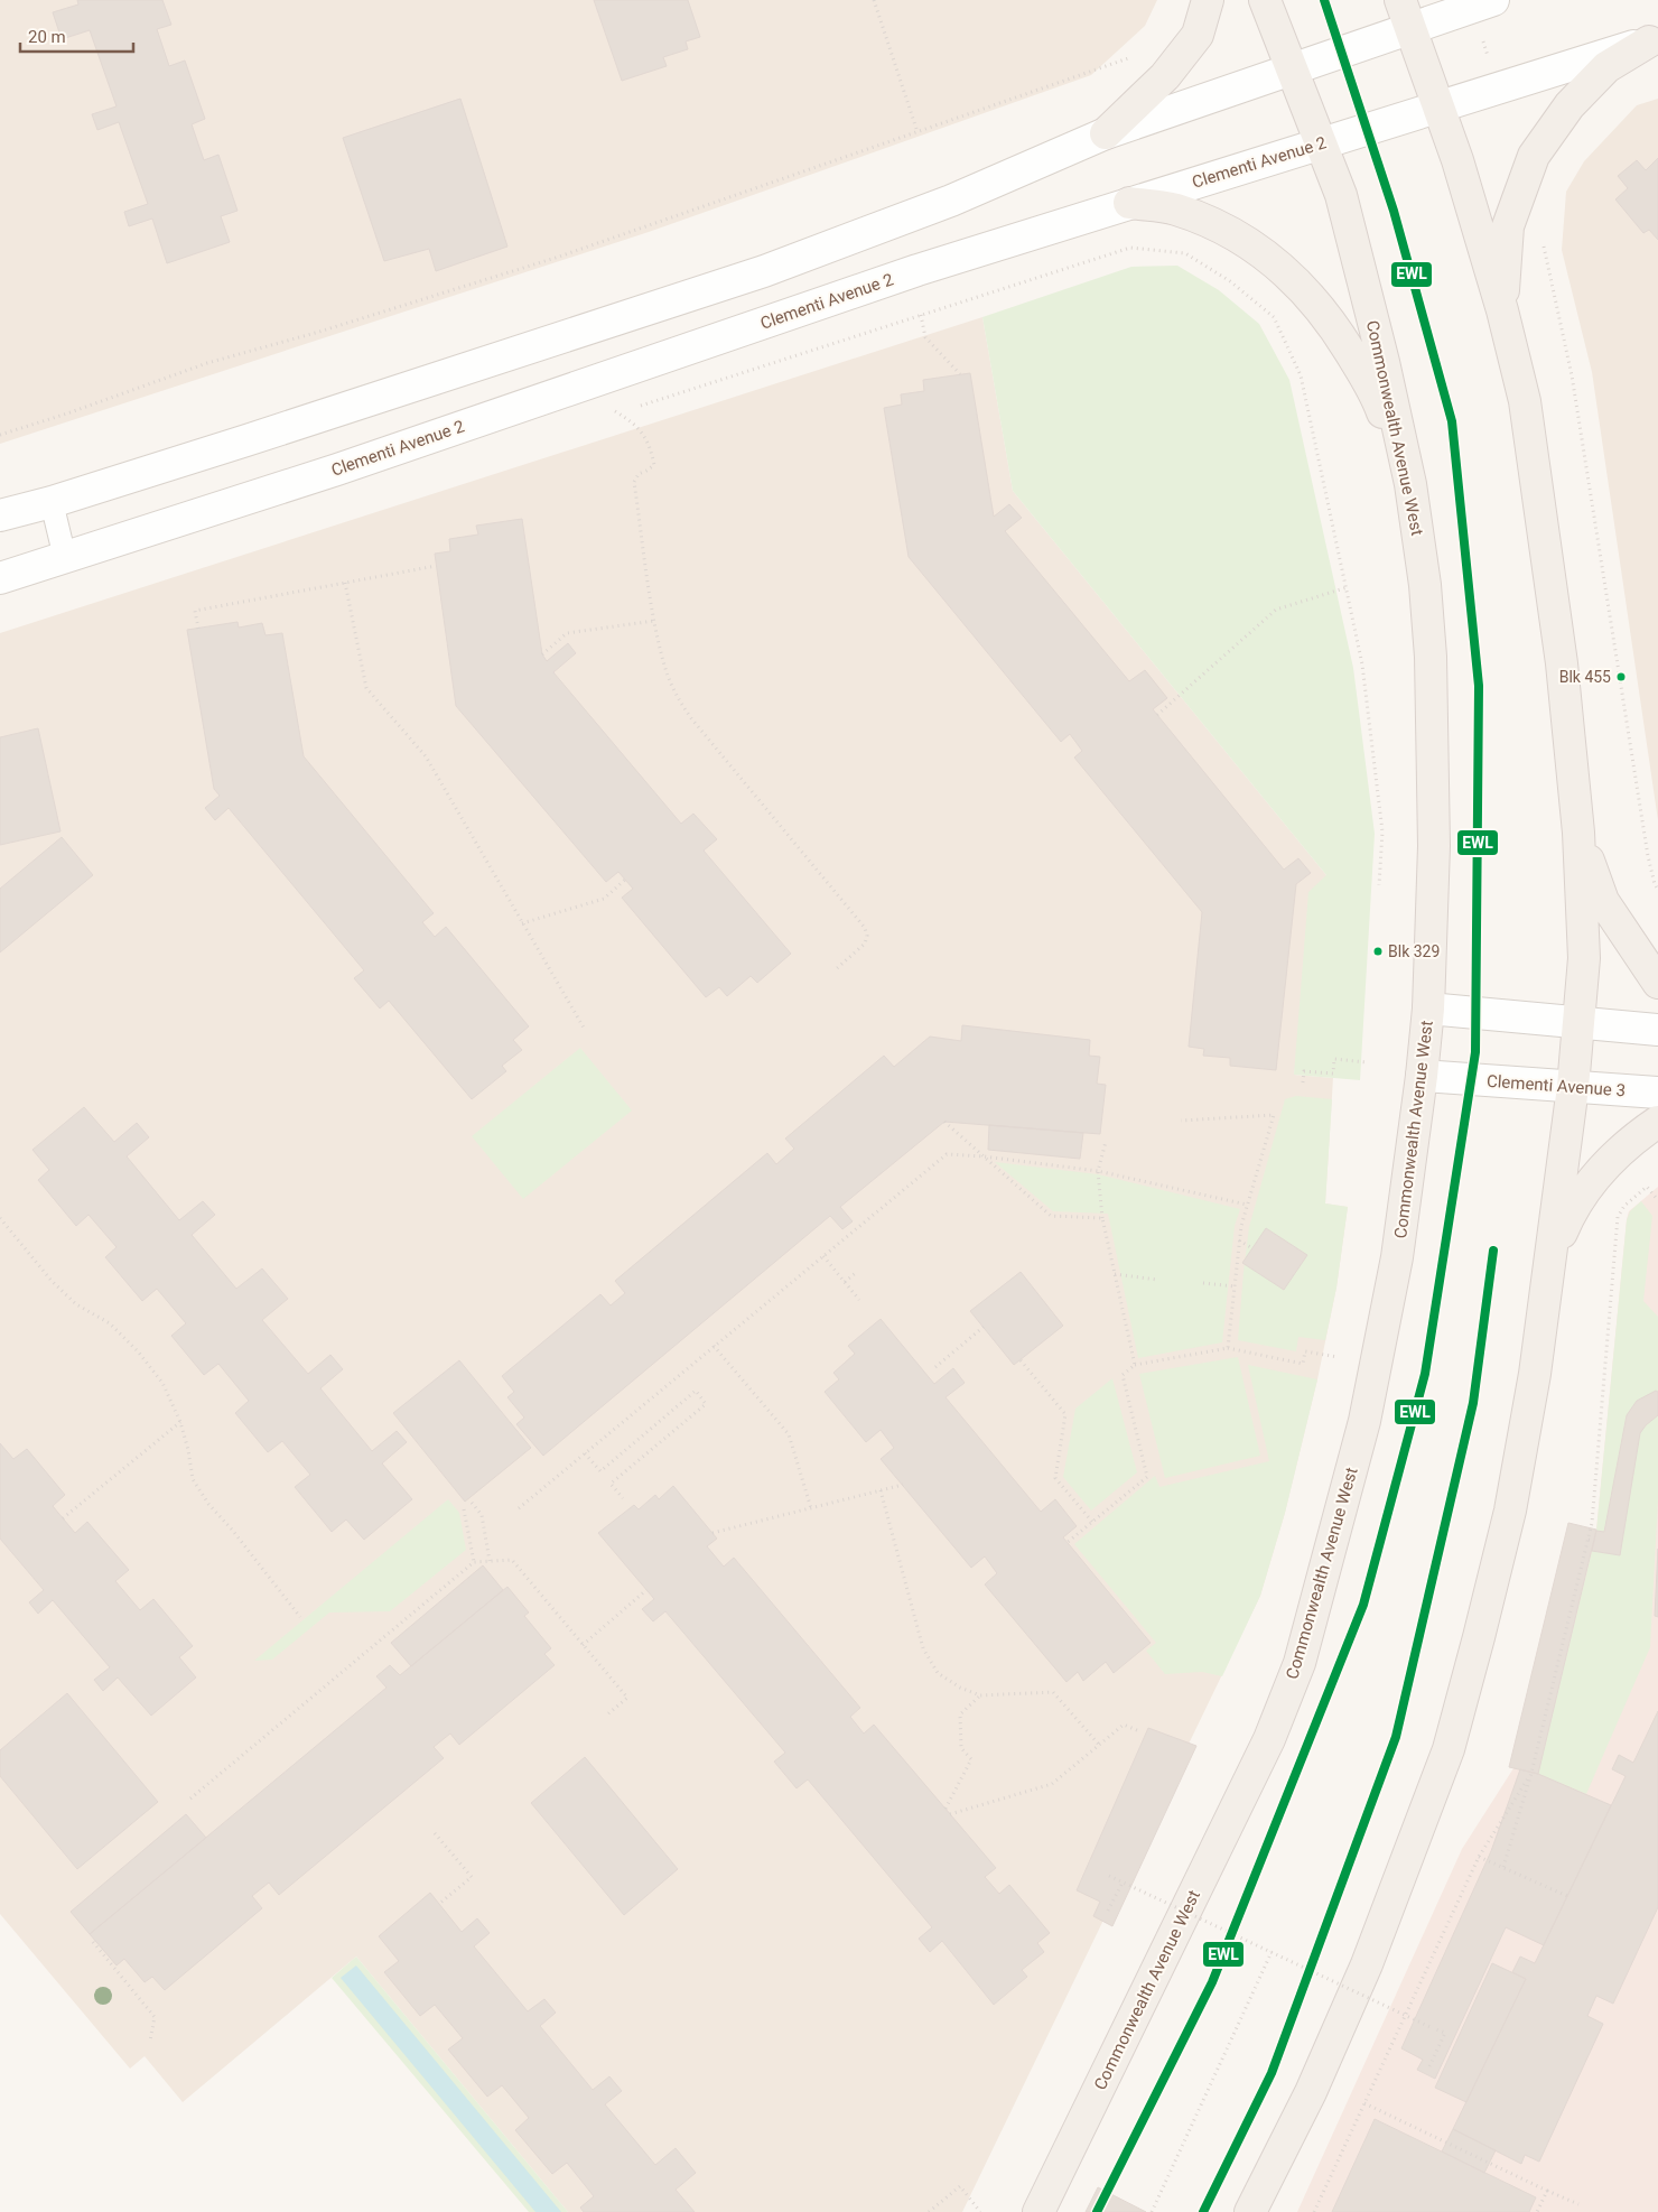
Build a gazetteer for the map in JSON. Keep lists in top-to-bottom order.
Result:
{
  "streets": {
    "main road": ["Clementi Avenue 2", "Commonwealth Avenue West", "Clementi Avenue 3"]
  },
  "crossings": [
    ["Clementi Avenue 2", "Commonwealth Avenue West"],
    ["Commonwealth Avenue West", "Clementi Avenue 3"]
  ],
  "places": ["Blk 455", "Blk 329"],
  "lines": ["transit line EWL"],
  "scale_bar": "20 m"
}
